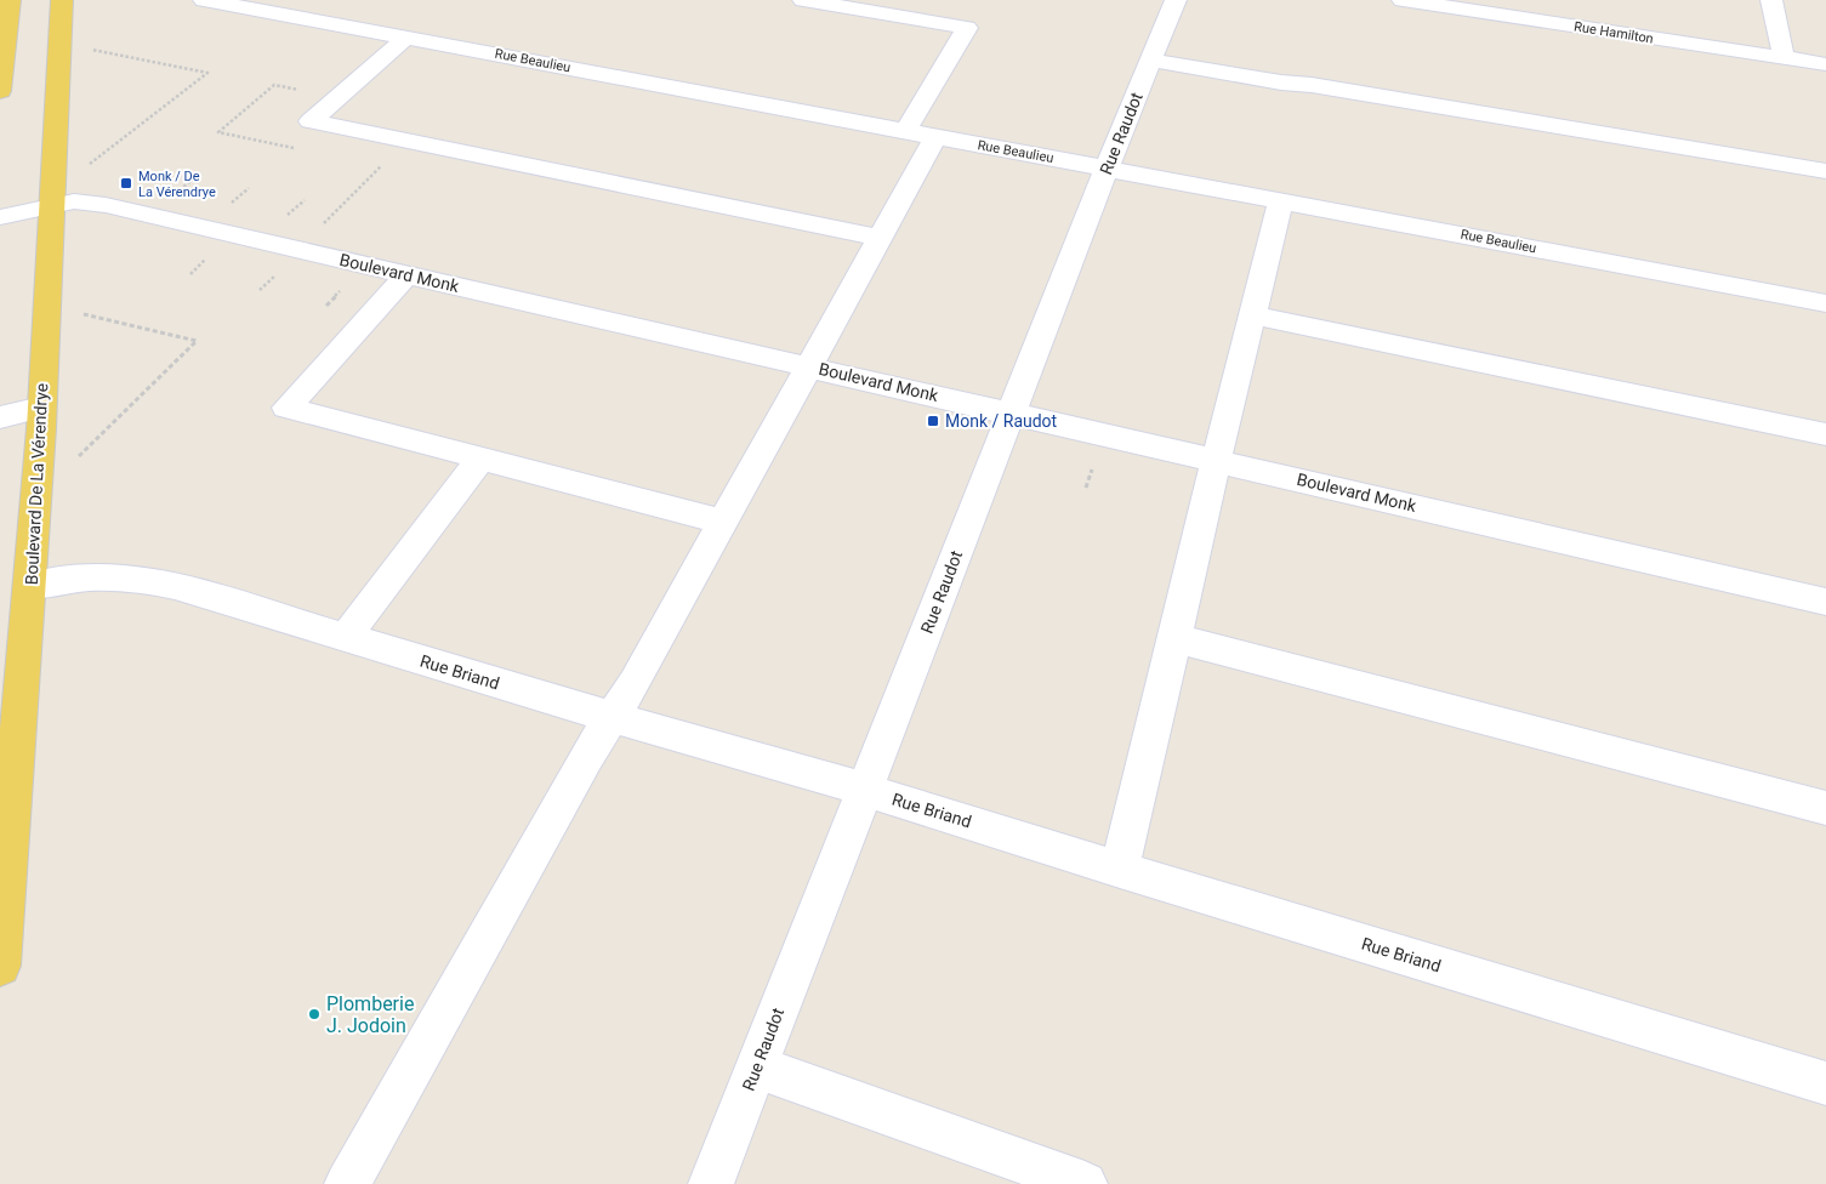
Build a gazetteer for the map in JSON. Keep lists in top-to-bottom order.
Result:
{
  "streets": {
    "main road": ["Boulevard De La Vérendrye"],
    "street": [
      "Rue Hamilton",
      "Rue Beaulieu",
      "Rue Raudot",
      "Boulevard Monk",
      "Rue Briand"
    ]
  },
  "crossings": [
    ["Rue Beaulieu", "Rue Raudot"],
    ["Rue Raudot", "Boulevard Monk"],
    ["Rue Raudot", "Rue Briand"],
    ["Boulevard Monk", "Boulevard De La Vérendrye"],
    ["Boulevard De La Vérendrye", "Rue Briand"]
  ],
  "places": {
    "transit": ["Monk / De La Vérendrye", "Monk / Raudot"],
    "other": ["Plomberie J. Jodoin"]
  }
}
